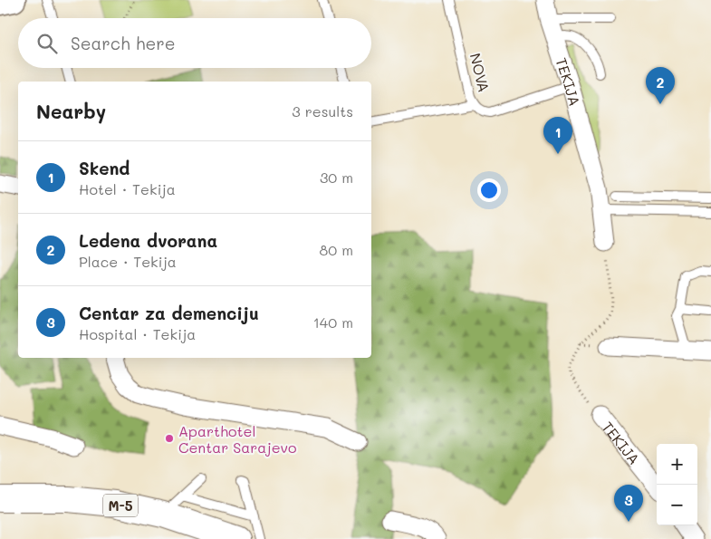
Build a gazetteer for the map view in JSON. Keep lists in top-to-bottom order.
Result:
{
  "streets": {
    "main road": ["M-5"],
    "street": ["TEKIJA"],
    "lane": ["NOVA"]
  },
  "crossings": [
    ["NOVA", "TEKIJA"]
  ],
  "places": ["Aparthotel Centar Sarajevo"],
  "page": {
    "search": "Search here",
    "pins": ["2", "1", "3"],
    "heading": ["Nearby", "3 results"],
    "list": [
      {
        "mark": "1",
        "name": "Skend",
        "note": "Hotel · Tekija",
        "value": "30 m"
      },
      {
        "mark": "2",
        "name": "Ledena dvorana",
        "note": "Place · Tekija",
        "value": "80 m"
      },
      {
        "mark": "3",
        "name": "Centar za demenciju",
        "note": "Hospital · Tekija",
        "value": "140 m"
      }
    ],
    "map_buttons": ["+", "−"]
  }
}
